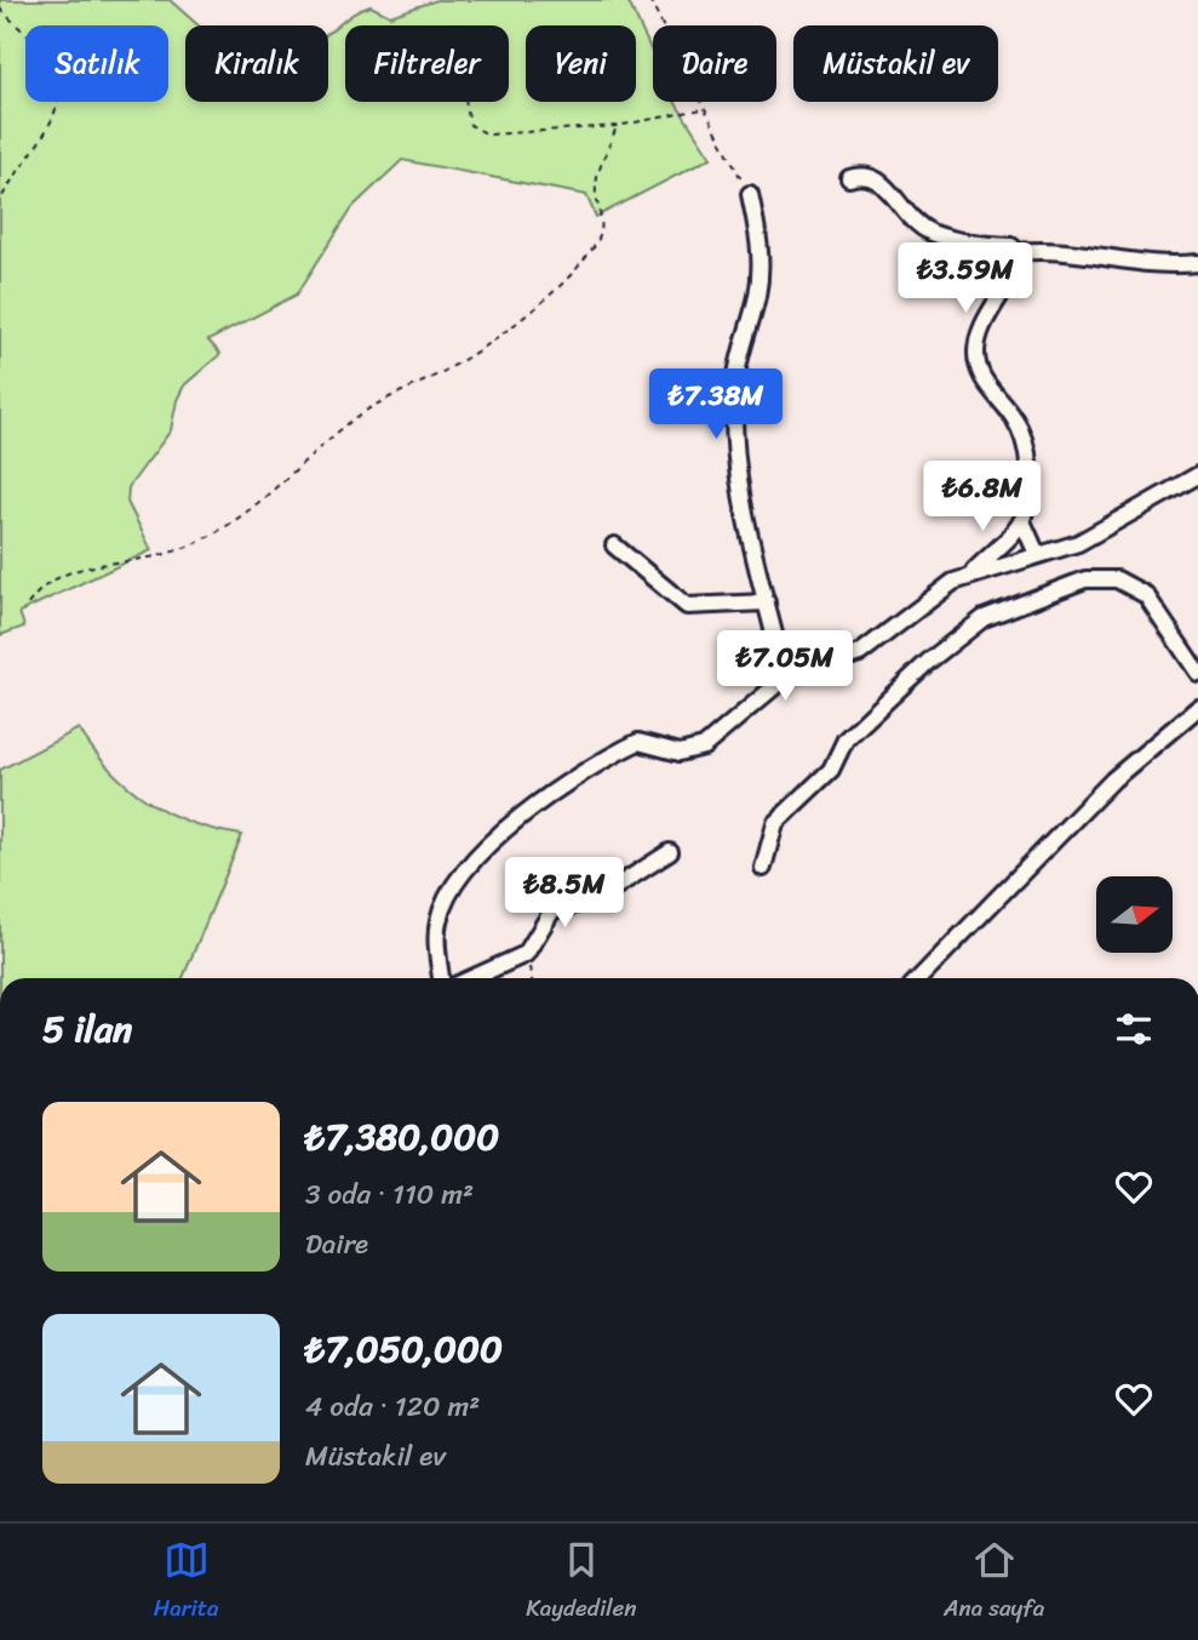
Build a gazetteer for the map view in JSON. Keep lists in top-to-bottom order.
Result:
{
  "north": "right",
  "page": {
    "chip": [
      "Satılık",
      "Kiralık",
      "Filtreler",
      "Yeni",
      "Daire",
      "Müstakil ev"
    ],
    "price": [
      "₺3.59M",
      "₺7.38M",
      "₺6.8M",
      "₺7.05M",
      "₺8.5M"
    ],
    "heading": "5 ilan",
    "list": [
      {
        "name": "₺7,380,000",
        "note": "3 oda · 110 m² · Daire"
      },
      {
        "name": "₺7,050,000",
        "note": "4 oda · 120 m² · Müstakil ev"
      }
    ],
    "tabs": ["Harita", "Kaydedilen", "Ana sayfa"]
  }
}
